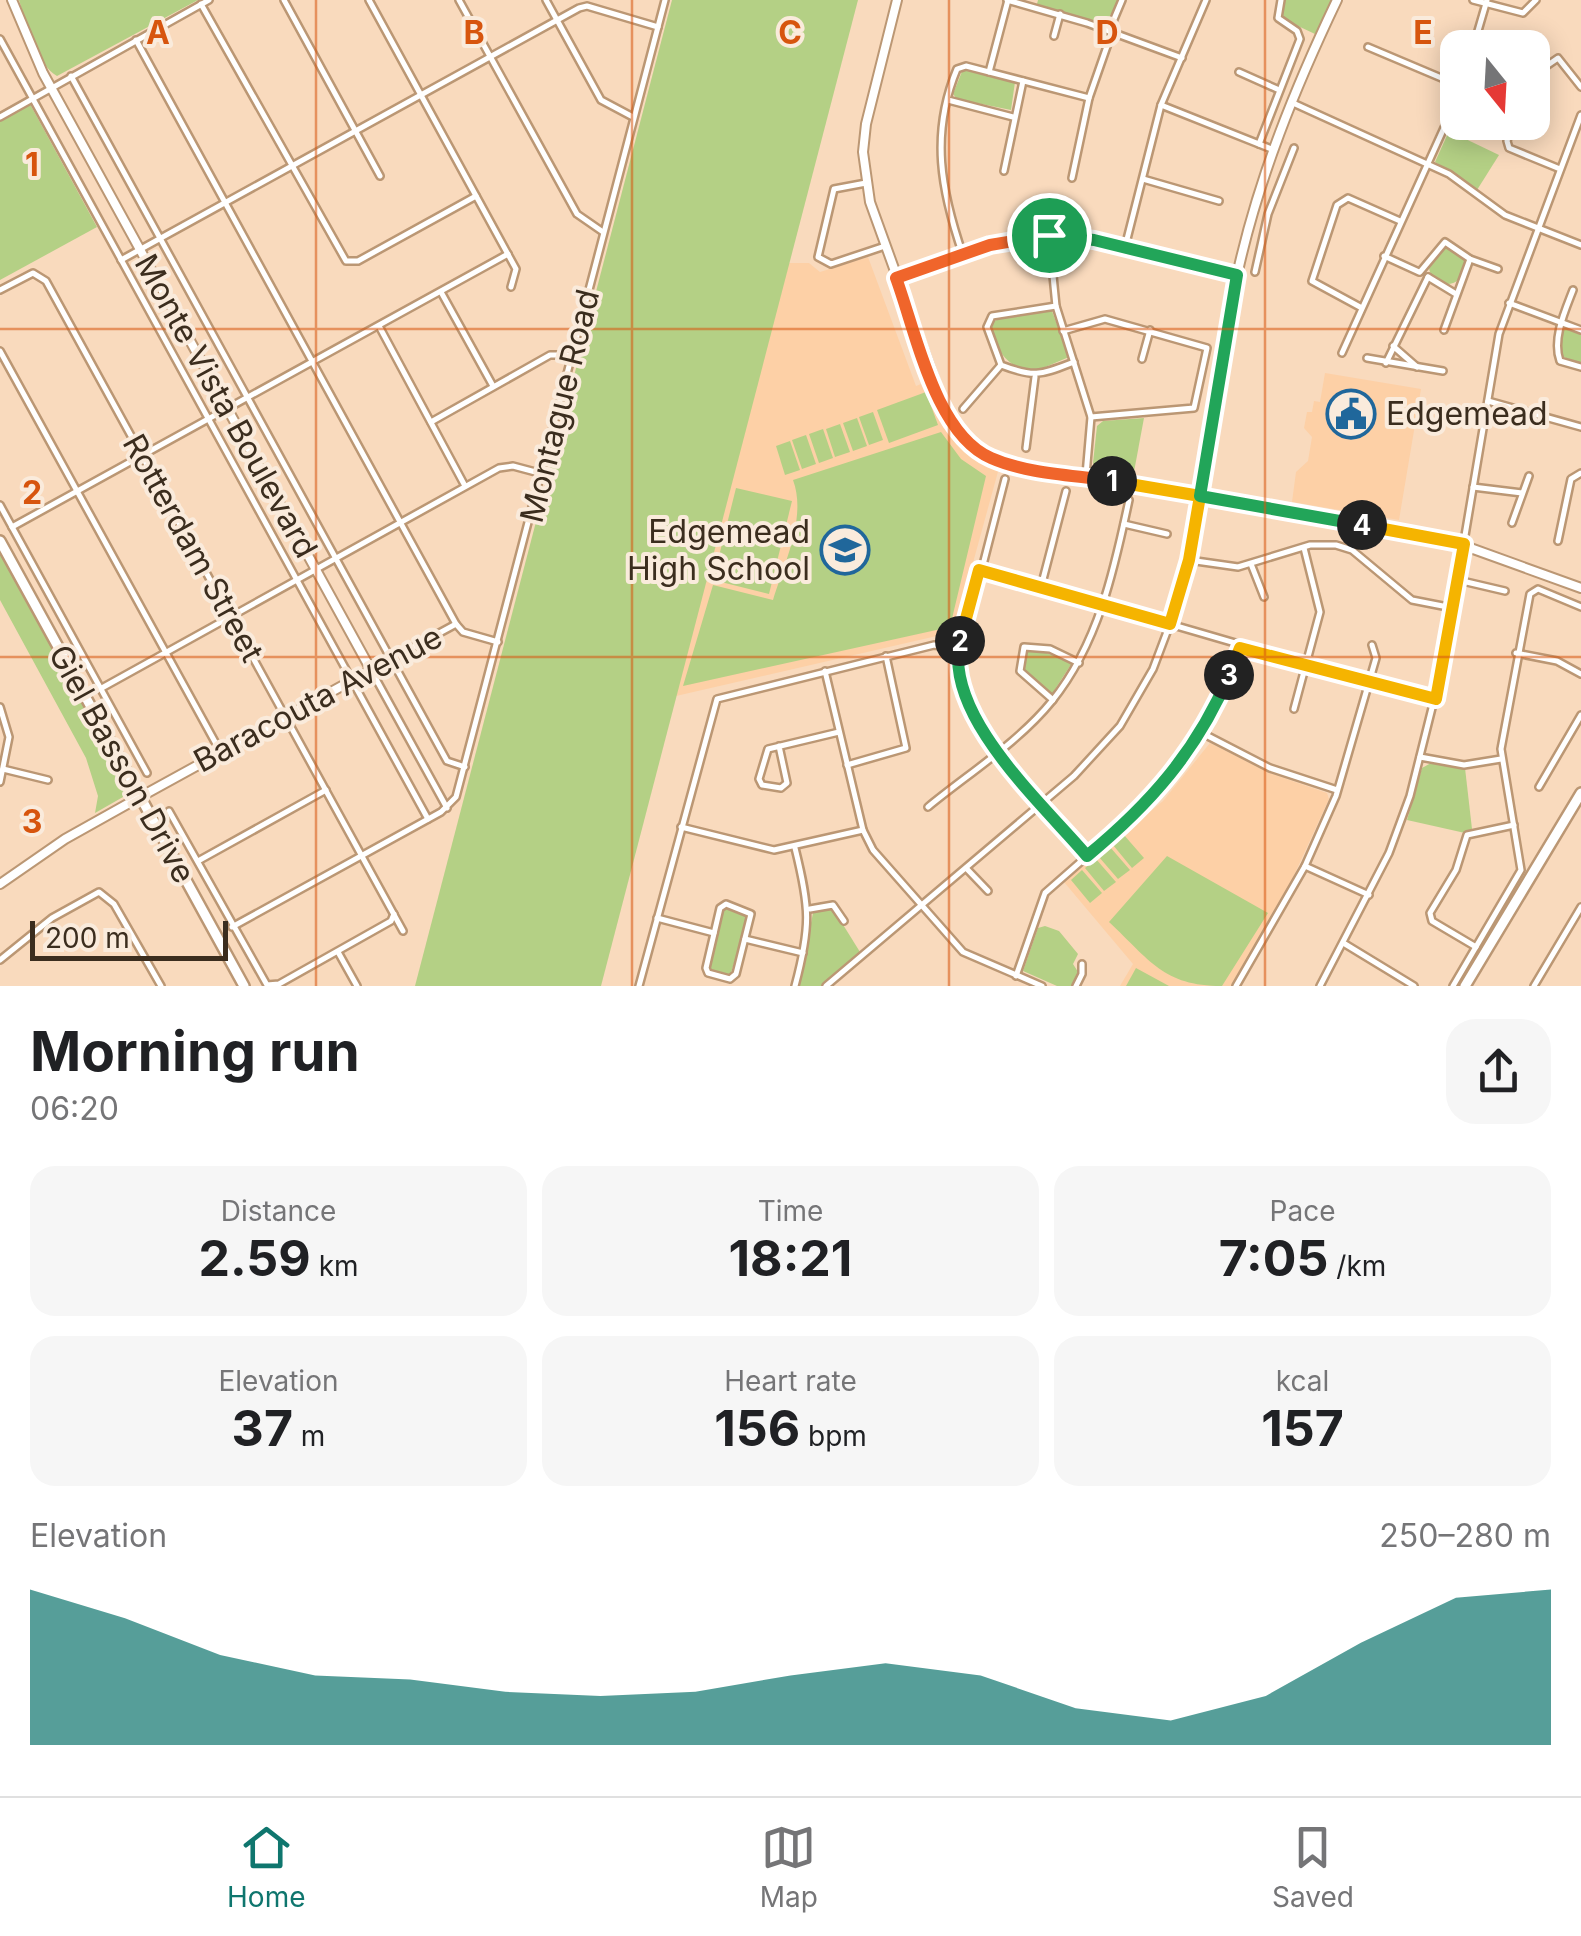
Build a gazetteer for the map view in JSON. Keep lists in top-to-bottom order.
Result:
{
  "streets": {
    "main road": ["Giel Basson Drive"],
    "street": [
      "Monte Vista Boulevard",
      "Montague Road",
      "Rotterdam Street",
      "Baracouta Avenue"
    ]
  },
  "crossings": [
    ["Monte Vista Boulevard", "Montague Road"],
    ["Monte Vista Boulevard", "Baracouta Avenue"],
    ["Montague Road", "Baracouta Avenue"],
    ["Rotterdam Street", "Baracouta Avenue"],
    ["Baracouta Avenue", "Giel Basson Drive"]
  ],
  "places": {
    "public building": ["Edgemead"],
    "school or university": ["Edgemead High School"]
  },
  "scale_bar": "200 m",
  "north": "bottom",
  "page": {
    "pins": [
      "1",
      "4",
      "2",
      "3"
    ],
    "scale": "200 m",
    "heading": ["Morning run", "06:20"],
    "stats": [
      ["Distance", "2.59 km"],
      ["Time", "18:21"],
      ["Pace", "7:05 /km"],
      ["Elevation", "37 m"],
      ["Heart rate", "156 bpm"],
      ["kcal", "157"]
    ],
    "chart": ["Elevation", "250–280 m"],
    "tabs": ["Home", "Map", "Saved"]
  },
  "grid": {
    "columns": [
      "A",
      "B",
      "C",
      "D",
      "E"
    ],
    "rows": ["1", "2", "3"]
  }
}
